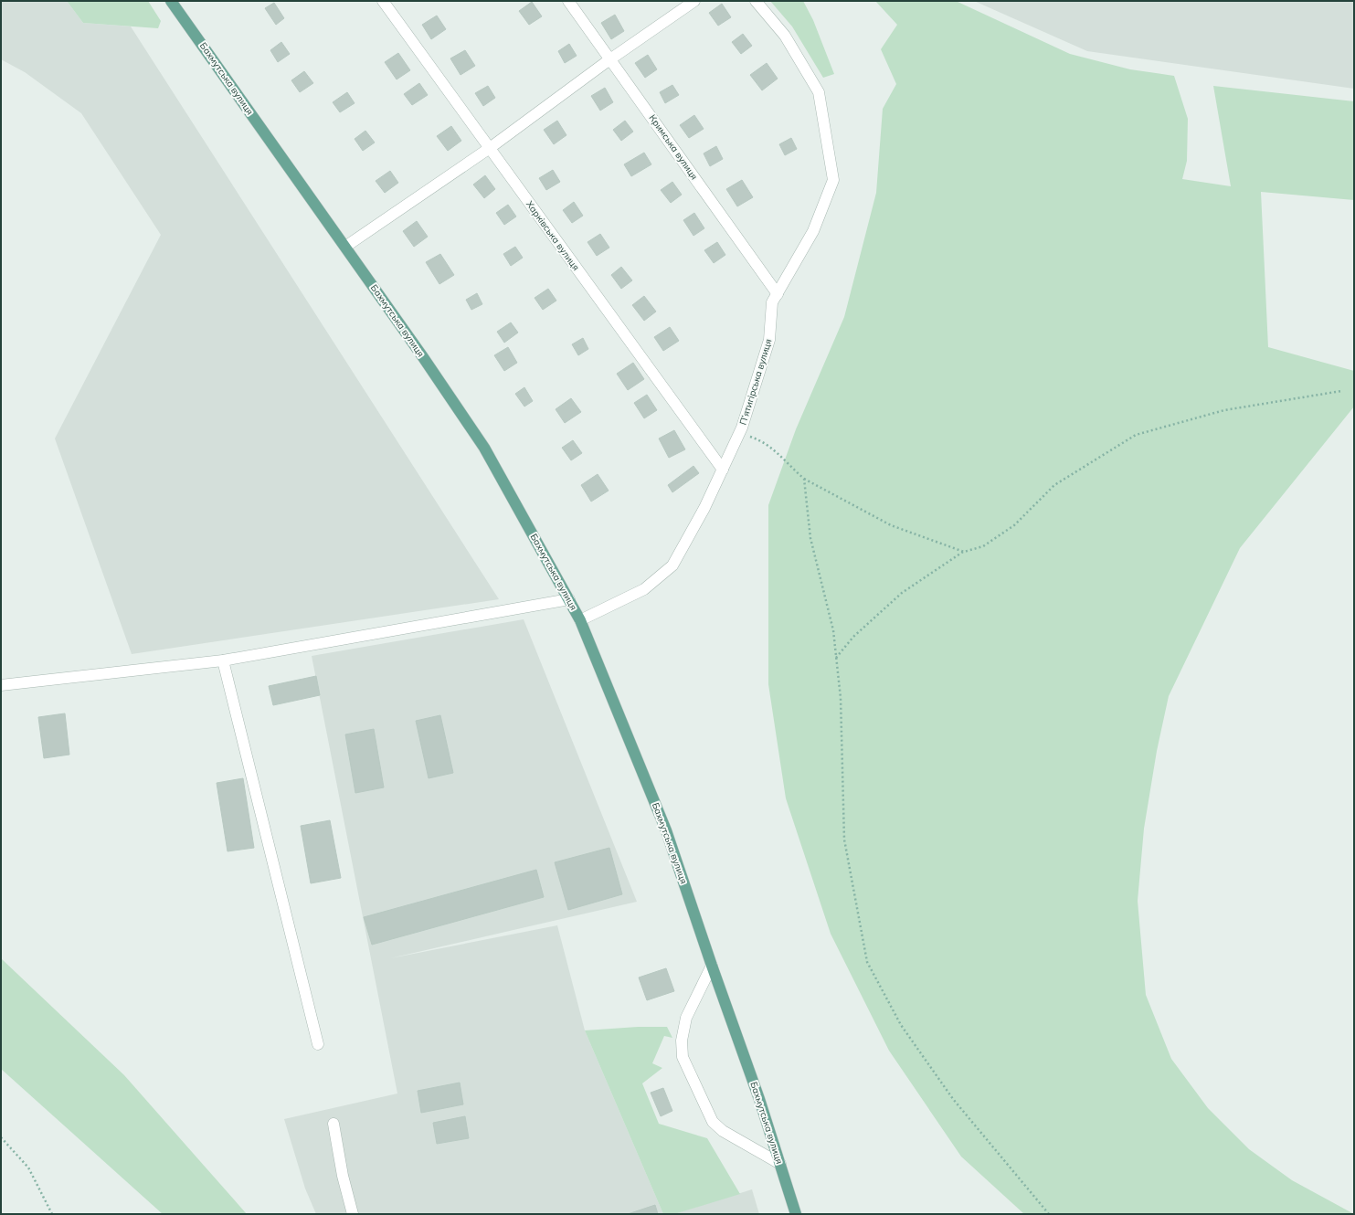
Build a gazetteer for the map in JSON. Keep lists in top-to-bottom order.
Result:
{
  "streets": {
    "main road": ["Бахмутська вулиця"],
    "street": ["Кримська вулиця", "Харківська вулиця", "П’ятигірська вулиця"]
  },
  "crossings": [
    ["Бахмутська вулиця", "П’ятигірська вулиця"],
    ["Кримська вулиця", "П’ятигірська вулиця"],
    ["Харківська вулиця", "П’ятигірська вулиця"]
  ]
}
